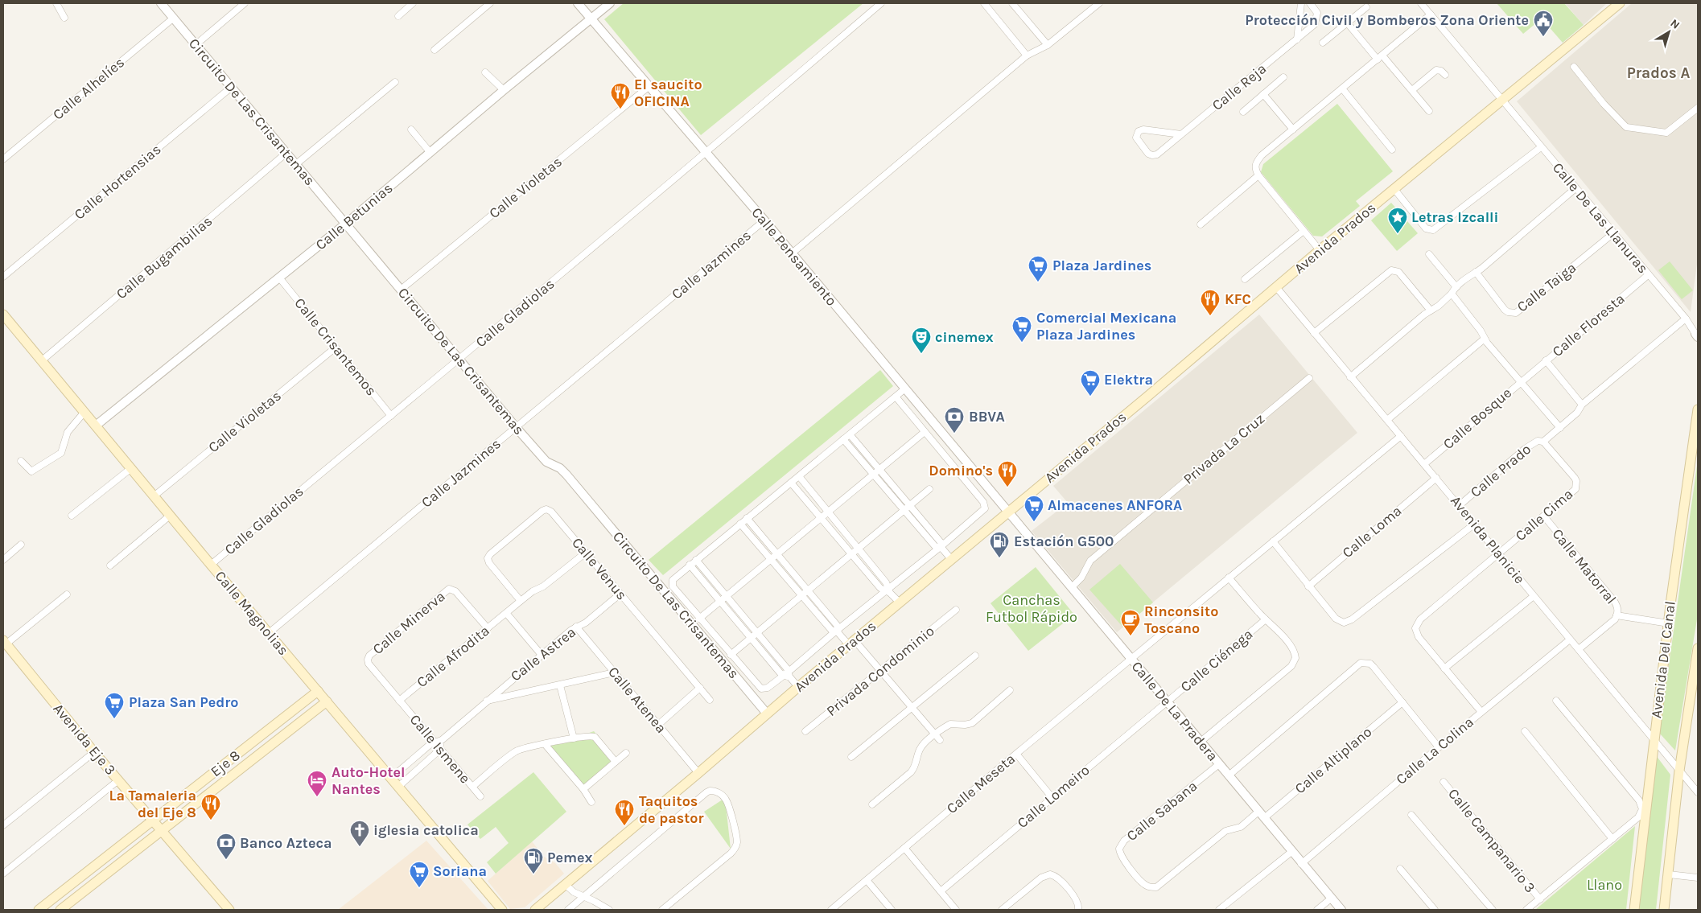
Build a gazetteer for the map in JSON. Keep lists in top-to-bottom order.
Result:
{
  "streets": {
    "main road": [
      "Avenida Prados",
      "Calle Magnolias",
      "Avenida Del Canal",
      "Avenida Eje 3",
      "Eje 8"
    ],
    "street": [
      "Calle Reja",
      "Calle Alhelíes",
      "Circuito De Las Crisantemas",
      "Calle Hortensias",
      "Calle Violetas",
      "Calle Betunias",
      "Calle De Las Llanuras",
      "Calle Pensamiento",
      "Calle Bugambilias",
      "Calle Jazmines",
      "Calle Taiga",
      "Calle Gladiolas",
      "Calle Floresta",
      "Calle Crisantemos",
      "Calle Bosque",
      "Privada La Cruz",
      "Calle Prado",
      "Calle Cima",
      "Calle Loma",
      "Avenida Planicie",
      "Calle Matorral",
      "Calle Venus",
      "Calle Minerva",
      "Calle Astrea",
      "Calle Afrodita",
      "Calle Ciénega",
      "Privada Condominio",
      "Calle Atenea",
      "Calle De La Pradera",
      "Calle Ismene",
      "Calle La Colina",
      "Calle Altiplano",
      "Calle Meseta",
      "Calle Lomeiro",
      "Calle Sabana",
      "Calle Campanario 3"
    ]
  },
  "crossings": [
    ["Calle Alhelíes", "Circuito De Las Crisantemas"],
    ["Circuito De Las Crisantemas", "Calle Hortensias"],
    ["Circuito De Las Crisantemas", "Calle Violetas"],
    ["Circuito De Las Crisantemas", "Calle Betunias"],
    ["Circuito De Las Crisantemas", "Avenida Prados"],
    ["Circuito De Las Crisantemas", "Calle Bugambilias"],
    ["Circuito De Las Crisantemas", "Calle Jazmines"],
    ["Circuito De Las Crisantemas", "Calle Gladiolas"],
    ["Calle Violetas", "Calle Pensamiento"],
    ["Calle Violetas", "Calle Crisantemos"],
    ["Calle Violetas", "Calle Magnolias"],
    ["Calle Betunias", "Calle Pensamiento"],
    ["Calle Betunias", "Calle Crisantemos"],
    ["Calle Betunias", "Calle Magnolias"],
    ["Calle De Las Llanuras", "Avenida Prados"],
    ["Calle De Las Llanuras", "Calle Taiga"],
    ["Calle De Las Llanuras", "Calle Floresta"],
    ["Avenida Prados", "Calle Pensamiento"],
    ["Avenida Prados", "Avenida Planicie"],
    ["Avenida Prados", "Calle Atenea"],
    ["Avenida Prados", "Calle De La Pradera"],
    ["Calle Pensamiento", "Calle Jazmines"],
    ["Calle Pensamiento", "Calle Gladiolas"],
    ["Calle Pensamiento", "Calle De La Pradera"],
    ["Calle Bugambilias", "Calle Magnolias"],
    ["Calle Jazmines", "Calle Magnolias"],
    ["Calle Gladiolas", "Calle Crisantemos"],
    ["Calle Gladiolas", "Calle Magnolias"],
    ["Calle Floresta", "Calle Prado"],
    ["Calle Bosque", "Avenida Planicie"],
    ["Privada La Cruz", "Calle De La Pradera"],
    ["Calle Prado", "Calle Cima"],
    ["Calle Prado", "Avenida Planicie"],
    ["Calle Cima", "Avenida Planicie"],
    ["Calle Cima", "Calle Matorral"],
    ["Calle Loma", "Avenida Planicie"],
    ["Avenida Planicie", "Calle Matorral"],
    ["Avenida Planicie", "Avenida Del Canal"],
    ["Avenida Planicie", "Calle La Colina"],
    ["Avenida Planicie", "Calle Meseta"],
    ["Calle Venus", "Calle Astrea"],
    ["Calle Venus", "Calle Afrodita"],
    ["Calle Magnolias", "Eje 8"],
    ["Calle Minerva", "Calle Afrodita"],
    ["Calle Minerva", "Calle Ismene"],
    ["Calle Astrea", "Calle Atenea"],
    ["Calle Afrodita", "Calle Ismene"],
    ["Calle Ciénega", "Calle De La Pradera"],
    ["Calle Ciénega", "Calle Lomeiro"],
    ["Calle De La Pradera", "Calle La Colina"],
    ["Calle De La Pradera", "Calle Altiplano"],
    ["Calle De La Pradera", "Calle Meseta"],
    ["Calle De La Pradera", "Calle Lomeiro"],
    ["Calle De La Pradera", "Calle Sabana"],
    ["Avenida Eje 3", "Eje 8"],
    ["Calle Altiplano", "Calle Sabana"]
  ],
  "districts": ["Prados A"],
  "parks": ["Canchas Futbol Rápido", "Llano"],
  "places": {
    "public building": ["Protección Civil y Bomberos Zona Oriente"],
    "restaurant": [
      "El saucito OFICINA",
      "KFC",
      "Domino's",
      "La Tamaleria del Eje 8",
      "Taquitos de pastor"
    ],
    "place": ["Letras Izcalli"],
    "supermarket": [
      "Plaza Jardines",
      "Comercial Mexicana Plaza Jardines",
      "Elektra",
      "Almacenes ANFORA",
      "Plaza San Pedro",
      "Soriana"
    ],
    "theatre": ["cinemex"],
    "bank": ["BBVA", "Banco Azteca"],
    "fuel station": ["Estación G500", "Pemex"],
    "cafe": ["Rinconsito Toscano"],
    "hotel": ["Auto-Hotel Nantes"],
    "church": ["iglesia catolica"]
  },
  "north": "top right"
}
